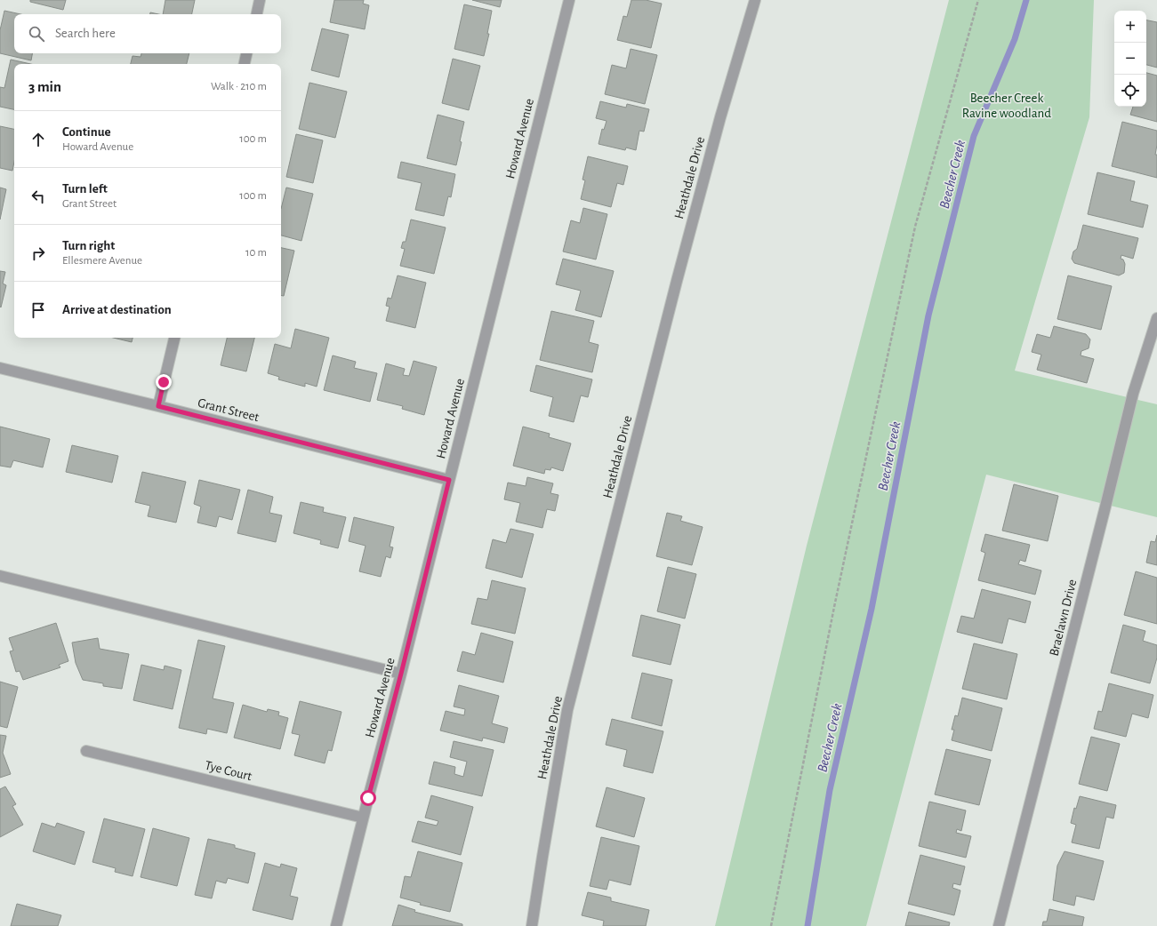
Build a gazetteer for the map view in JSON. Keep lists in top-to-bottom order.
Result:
{
  "streets": {
    "street": [
      "Howard Avenue",
      "Heathdale Drive",
      "Grant Street",
      "Braelawn Drive",
      "Tye Court"
    ]
  },
  "crossings": [
    ["Howard Avenue", "Grant Street"],
    ["Howard Avenue", "Tye Court"]
  ],
  "water": ["Beecher Creek"],
  "parks": ["Beecher Creek Ravine woodland"],
  "page": {
    "map_buttons": ["+", "−"],
    "search": "Search here",
    "heading": ["3 min", "Walk · 210 m"],
    "list": [
      ["Continue", "Howard Avenue", "100 m"],
      ["Turn left", "Grant Street", "100 m"],
      ["Turn right", "Ellesmere Avenue", "10 m"],
      "Arrive at destination"
    ]
  }
}
